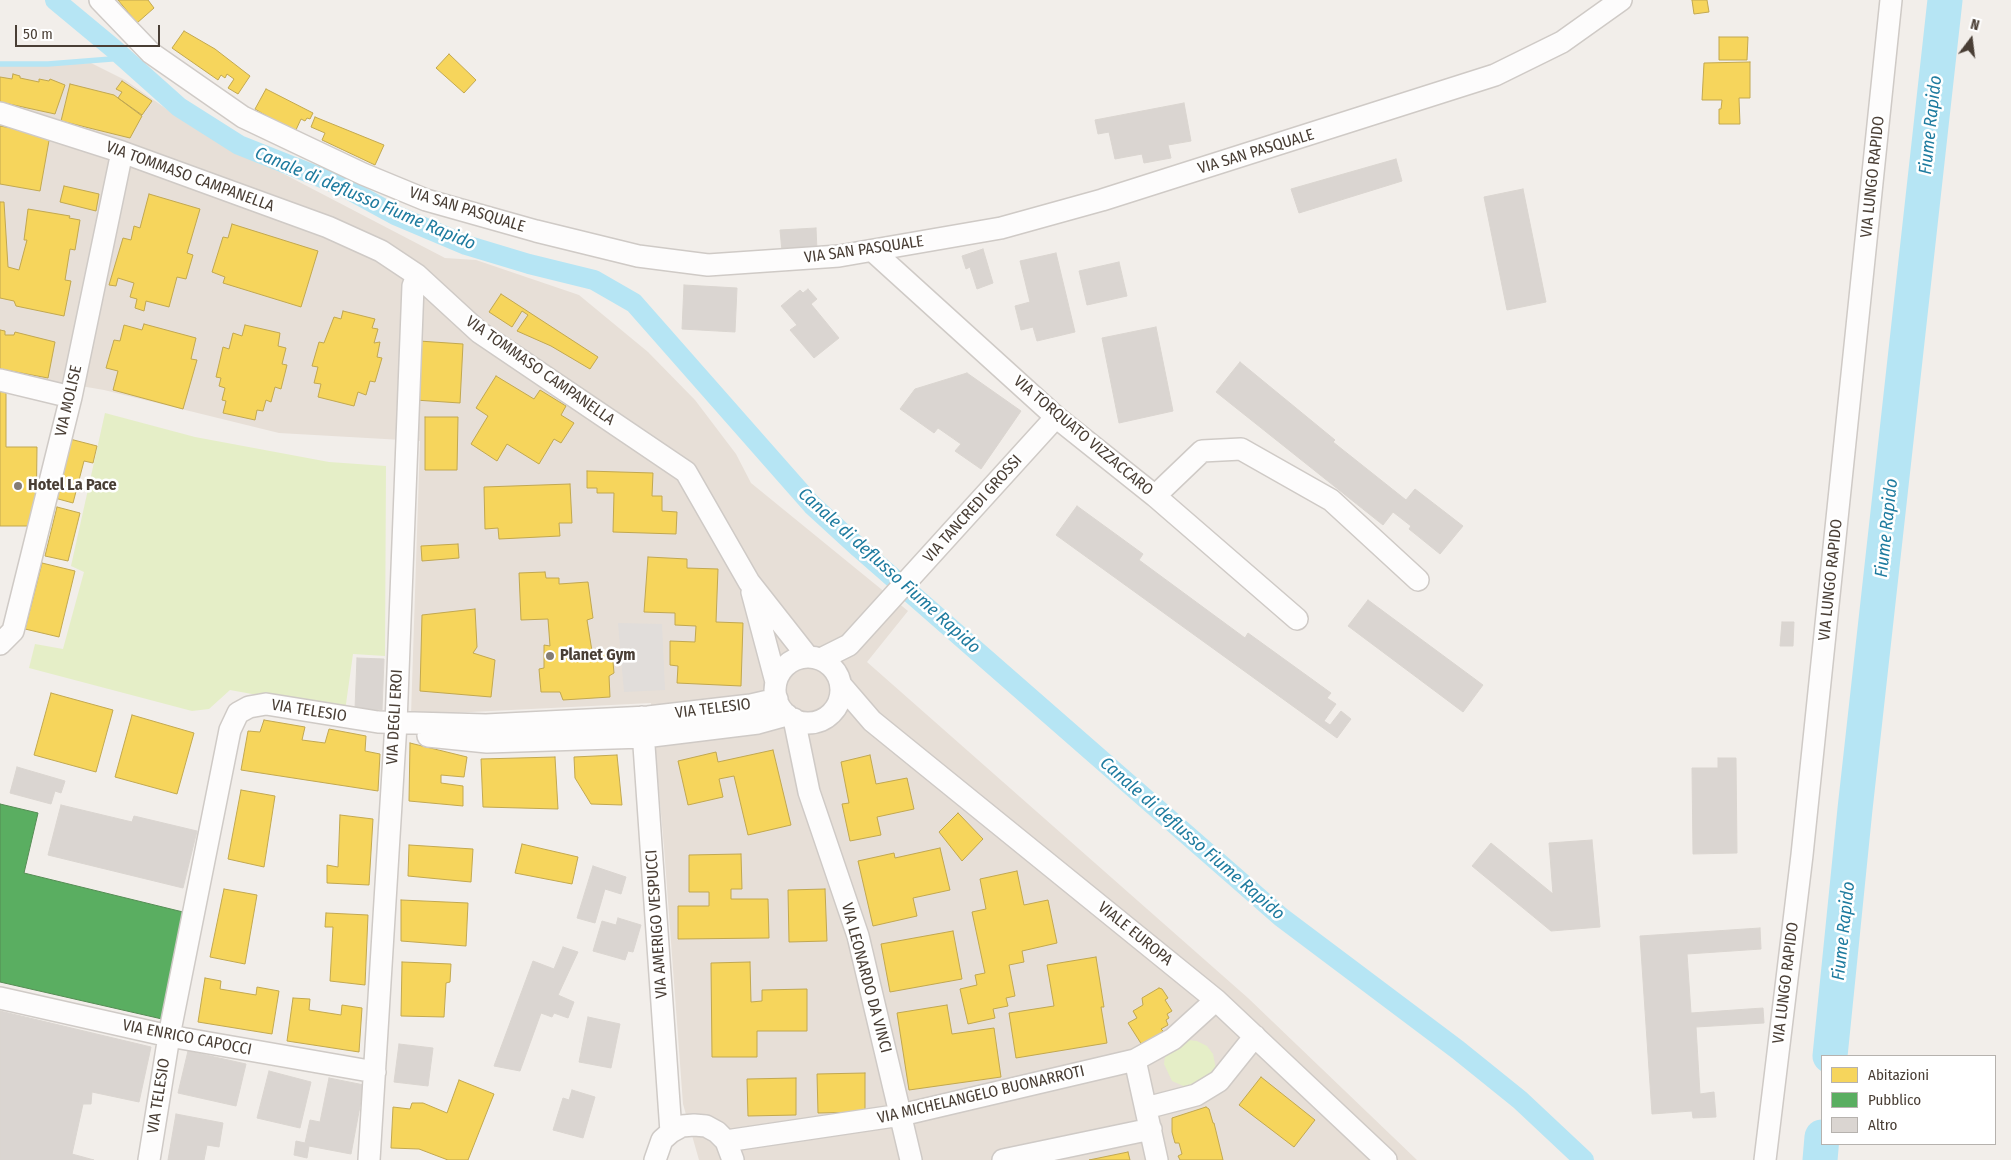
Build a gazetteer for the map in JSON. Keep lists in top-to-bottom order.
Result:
{
  "streets": {
    "street": [
      "VIA SAN PASQUALE",
      "VIA TOMMASO CAMPANELLA",
      "VIA LUNGO RAPIDO",
      "VIA MOLISE",
      "VIA TORQUATO VIZZACCARO",
      "VIA TANCREDI GROSSI",
      "VIA TELESIO",
      "VIA DEGLI EROI",
      "VIA AMERIGO VESPUCCI",
      "VIALE EUROPA",
      "VIA LEONARDO DA VINCI",
      "VIA ENRICO CAPOCCI",
      "VIA MICHELANGELO BUONARROTI"
    ]
  },
  "crossings": [
    ["VIA SAN PASQUALE", "VIA TORQUATO VIZZACCARO"],
    ["VIA TOMMASO CAMPANELLA", "VIA MOLISE"],
    ["VIA TOMMASO CAMPANELLA", "VIA TANCREDI GROSSI"],
    ["VIA TOMMASO CAMPANELLA", "VIA TELESIO"],
    ["VIA TOMMASO CAMPANELLA", "VIA DEGLI EROI"],
    ["VIA TOMMASO CAMPANELLA", "VIALE EUROPA"],
    ["VIA TOMMASO CAMPANELLA", "VIA LEONARDO DA VINCI"],
    ["VIA TORQUATO VIZZACCARO", "VIA TANCREDI GROSSI"],
    ["VIA TANCREDI GROSSI", "VIA TELESIO"],
    ["VIA TANCREDI GROSSI", "VIALE EUROPA"],
    ["VIA TANCREDI GROSSI", "VIA LEONARDO DA VINCI"],
    ["VIA TELESIO", "VIA DEGLI EROI"],
    ["VIA TELESIO", "VIA AMERIGO VESPUCCI"],
    ["VIA TELESIO", "VIALE EUROPA"],
    ["VIA TELESIO", "VIA LEONARDO DA VINCI"],
    ["VIA TELESIO", "VIA ENRICO CAPOCCI"],
    ["VIA DEGLI EROI", "VIA ENRICO CAPOCCI"],
    ["VIALE EUROPA", "VIA LEONARDO DA VINCI"],
    ["VIALE EUROPA", "VIA MICHELANGELO BUONARROTI"],
    ["VIA LEONARDO DA VINCI", "VIA MICHELANGELO BUONARROTI"]
  ],
  "water": ["Fiume Rapido", "Canale di deflusso Fiume Rapido"],
  "places": ["Hotel La Pace", "Planet Gym"],
  "legend": ["Abitazioni", "Pubblico", "Altro"],
  "scale_bar": "50 m",
  "north": "top"
}
